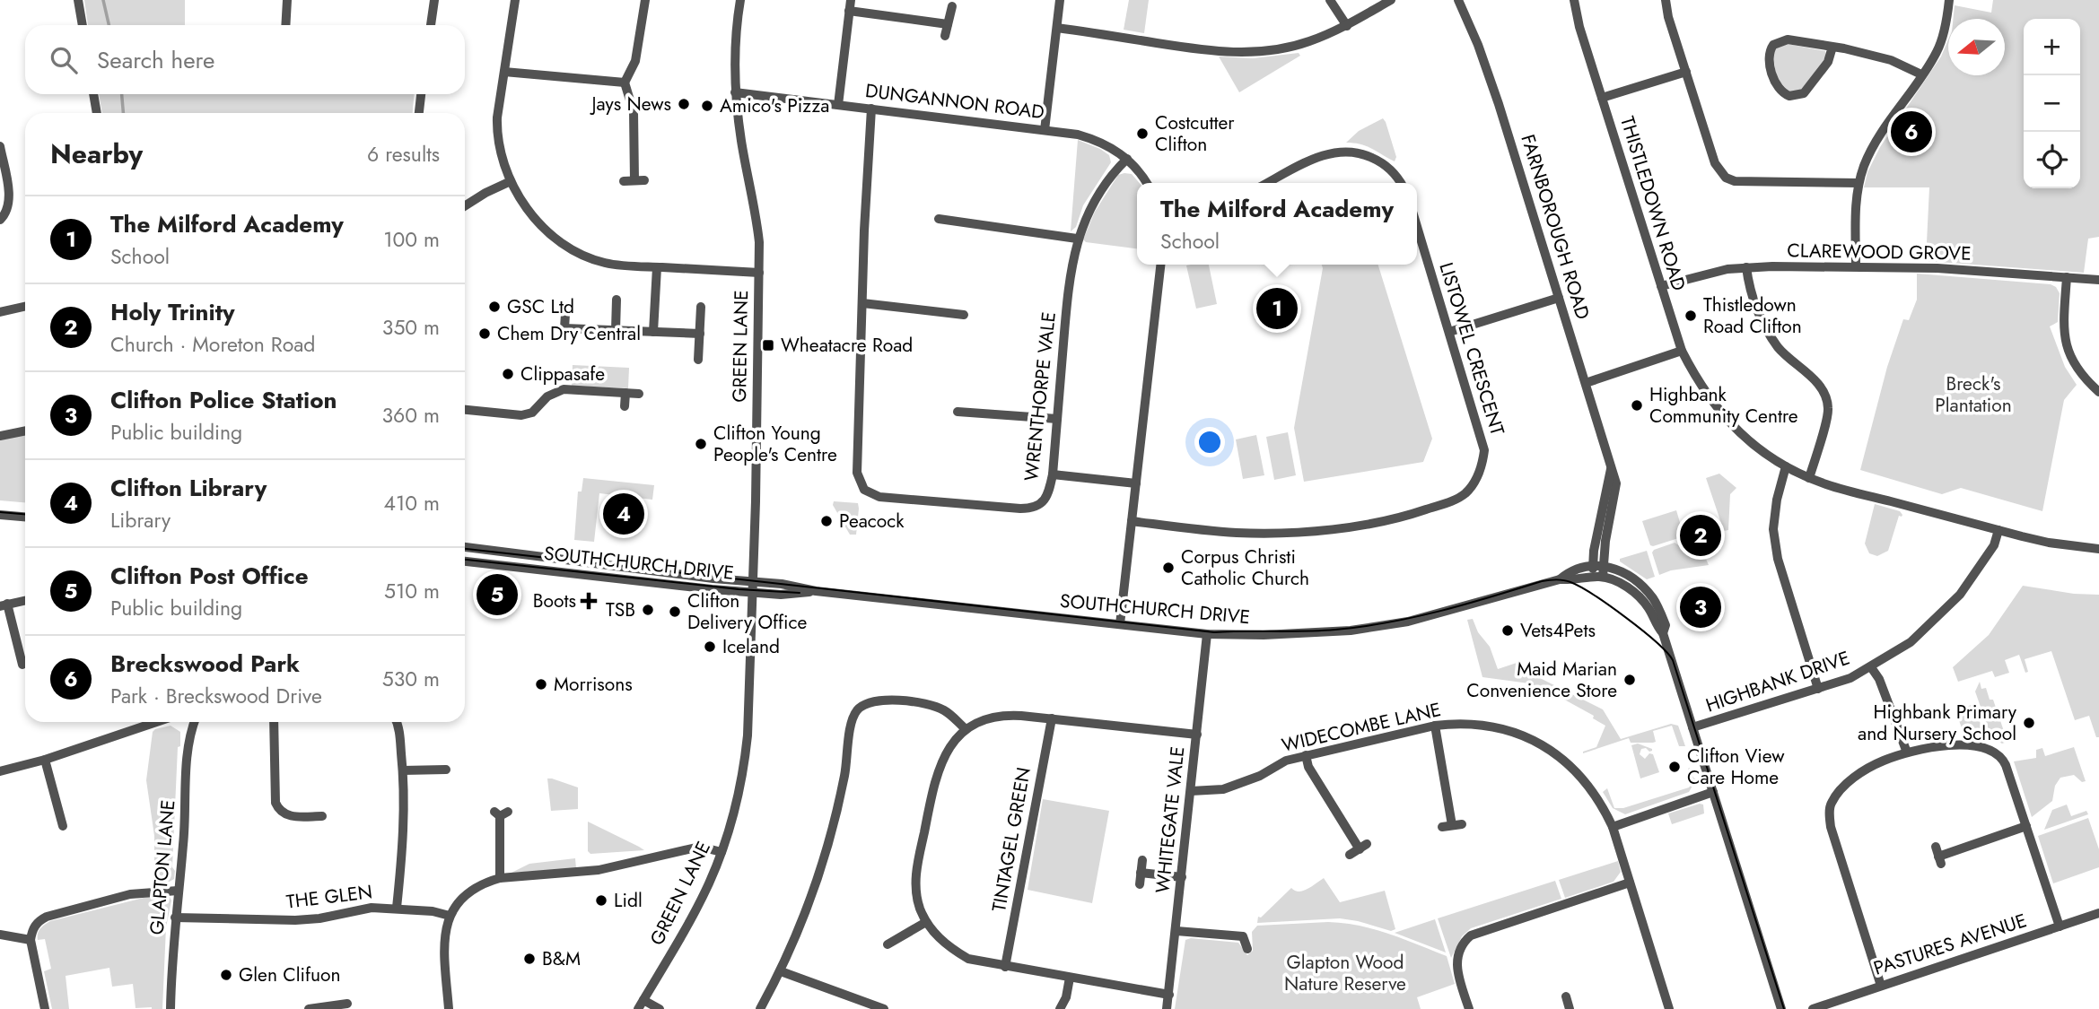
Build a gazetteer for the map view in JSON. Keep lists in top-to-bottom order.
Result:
{
  "streets": {
    "street": [
      "DUNGANNON ROAD",
      "THISTLEDOWN ROAD",
      "FARNBOROUGH ROAD",
      "CLAREWOOD GROVE",
      "GREEN LANE",
      "LISTOWEL CRESCENT",
      "WRENTHORPE VALE",
      "SOUTHCHURCH DRIVE",
      "HIGHBANK DRIVE",
      "WIDECOMBE LANE",
      "WHITEGATE VALE",
      "TINTAGEL GREEN",
      "GLAPTON LANE",
      "THE GLEN",
      "PASTURES AVENUE"
    ]
  },
  "crossings": [
    ["DUNGANNON ROAD", "GREEN LANE"],
    ["DUNGANNON ROAD", "WRENTHORPE VALE"],
    ["THISTLEDOWN ROAD", "CLAREWOOD GROVE"],
    ["THISTLEDOWN ROAD", "HIGHBANK DRIVE"],
    ["FARNBOROUGH ROAD", "SOUTHCHURCH DRIVE"],
    ["GREEN LANE", "SOUTHCHURCH DRIVE"],
    ["SOUTHCHURCH DRIVE", "WHITEGATE VALE"],
    ["WIDECOMBE LANE", "WHITEGATE VALE"],
    ["GLAPTON LANE", "THE GLEN"]
  ],
  "parks": ["Breck's Plantation", "Glapton Wood Nature Reserve"],
  "places": {
    "other": [
      "Jays News",
      "Amico's Pizza",
      "Costcutter Clifton",
      "GSC Ltd",
      "Thistledown Road Clifton",
      "Chem Dry Central",
      "Clippasafe",
      "Highbank Community Centre",
      "Clifton Young People's Centre",
      "Peacock",
      "Corpus Christi Catholic Church",
      "TSB",
      "Clifton Delivery Office",
      "Vets4Pets",
      "Iceland",
      "Maid Marian Convenience Store",
      "Morrisons",
      "Highbank Primary and Nursery School",
      "Clifton View Care Home",
      "Lidl",
      "B&M",
      "Glen Clifuon"
    ],
    "transit": ["Wheatacre Road"],
    "health": ["Boots"]
  },
  "north": "left",
  "page": {
    "map_buttons": ["+", "−"],
    "search": "Search here",
    "pins": [
      "6",
      "1",
      "4",
      "2",
      "5",
      "3"
    ],
    "heading": ["Nearby", "6 results"],
    "popup": ["The Milford Academy", "School"],
    "list": [
      {
        "mark": "1",
        "name": "The Milford Academy",
        "note": "School",
        "value": "100 m"
      },
      {
        "mark": "2",
        "name": "Holy Trinity",
        "note": "Church · Moreton Road",
        "value": "350 m"
      },
      {
        "mark": "3",
        "name": "Clifton Police Station",
        "note": "Public building",
        "value": "360 m"
      },
      {
        "mark": "4",
        "name": "Clifton Library",
        "note": "Library",
        "value": "410 m"
      },
      {
        "mark": "5",
        "name": "Clifton Post Office",
        "note": "Public building",
        "value": "510 m"
      },
      {
        "mark": "6",
        "name": "Breckswood Park",
        "note": "Park · Breckswood Drive",
        "value": "530 m"
      }
    ]
  }
}
